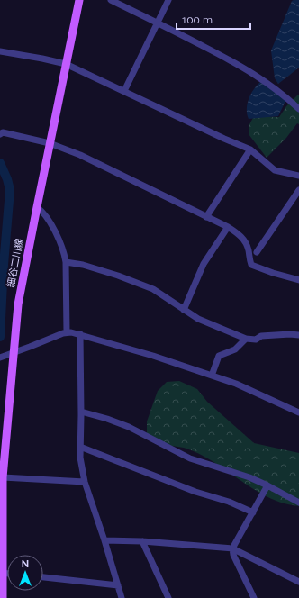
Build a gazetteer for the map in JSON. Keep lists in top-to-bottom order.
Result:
{
  "streets": {
    "main road": ["細谷二川線"]
  },
  "scale_bar": "100 m",
  "north": "top"
}
